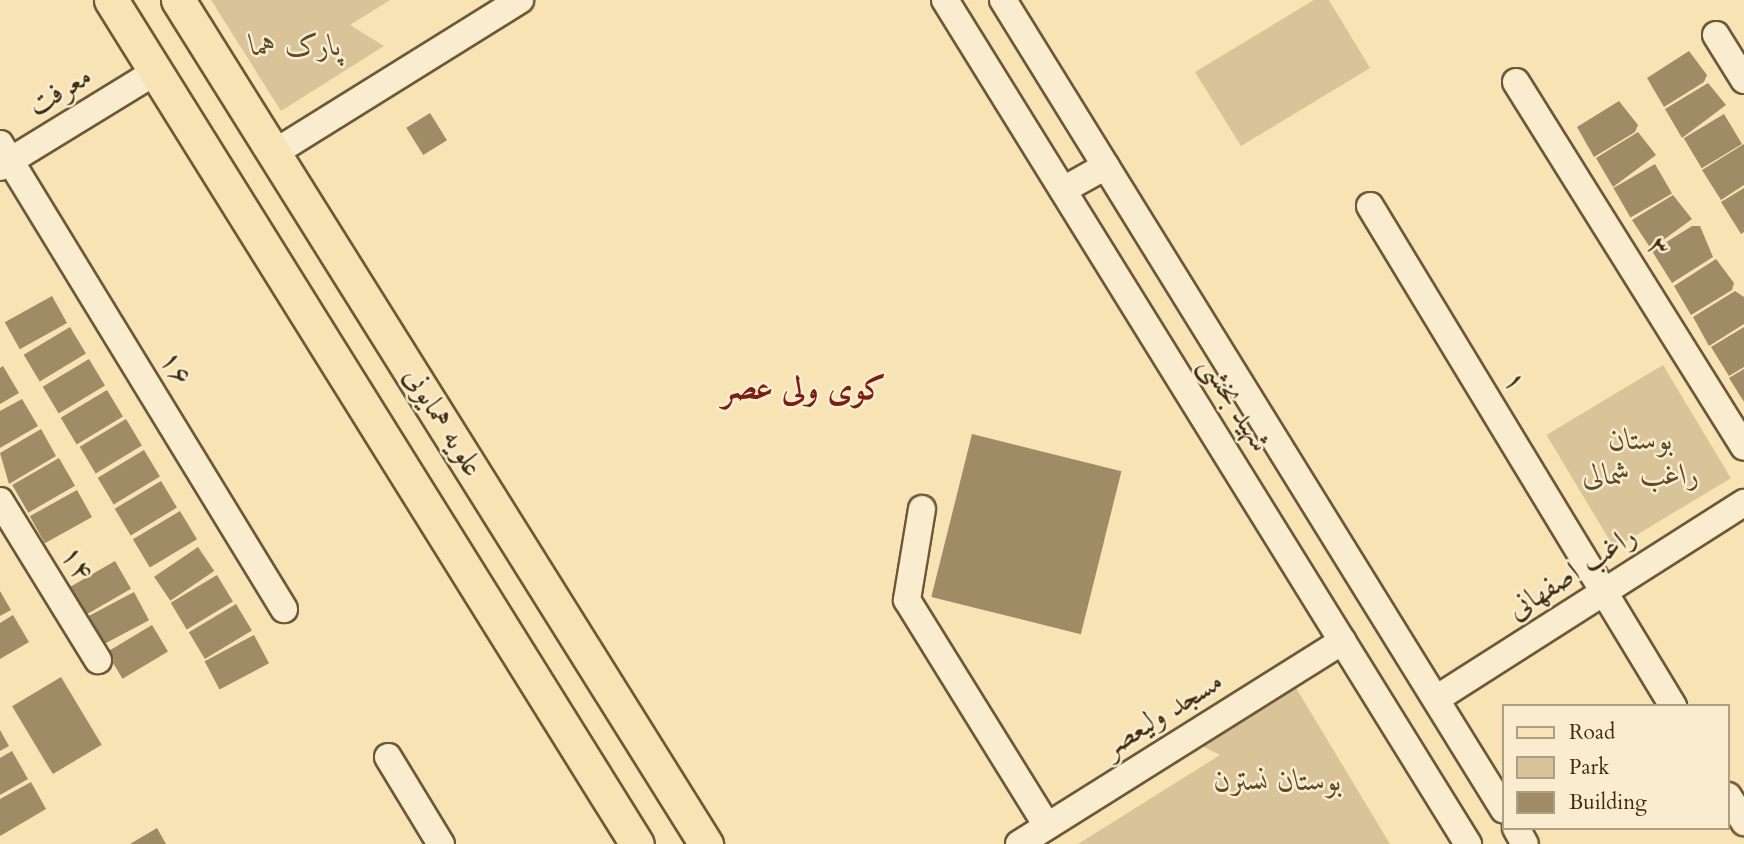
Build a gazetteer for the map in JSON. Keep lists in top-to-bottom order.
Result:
{
  "streets": {
    "main road": ["علویه همایونی"],
    "street": [
      "معرفت",
      "۳",
      "۱۶",
      "۱",
      "شهید بخشی",
      "۱۴",
      "راغب اصفهانی",
      "مسجد ولیعصر"
    ]
  },
  "crossings": [
    ["معرفت", "۱۶"],
    ["معرفت", "علویه همایونی"],
    ["۱", "راغب اصفهانی"],
    ["شهید بخشی", "راغب اصفهانی"],
    ["شهید بخشی", "مسجد ولیعصر"]
  ],
  "districts": ["کوی ولی عصر"],
  "parks": ["پارک هما", "بوستان راغب شمالی", "بوستان نسترن"],
  "legend": ["Road", "Park", "Building"]
}
